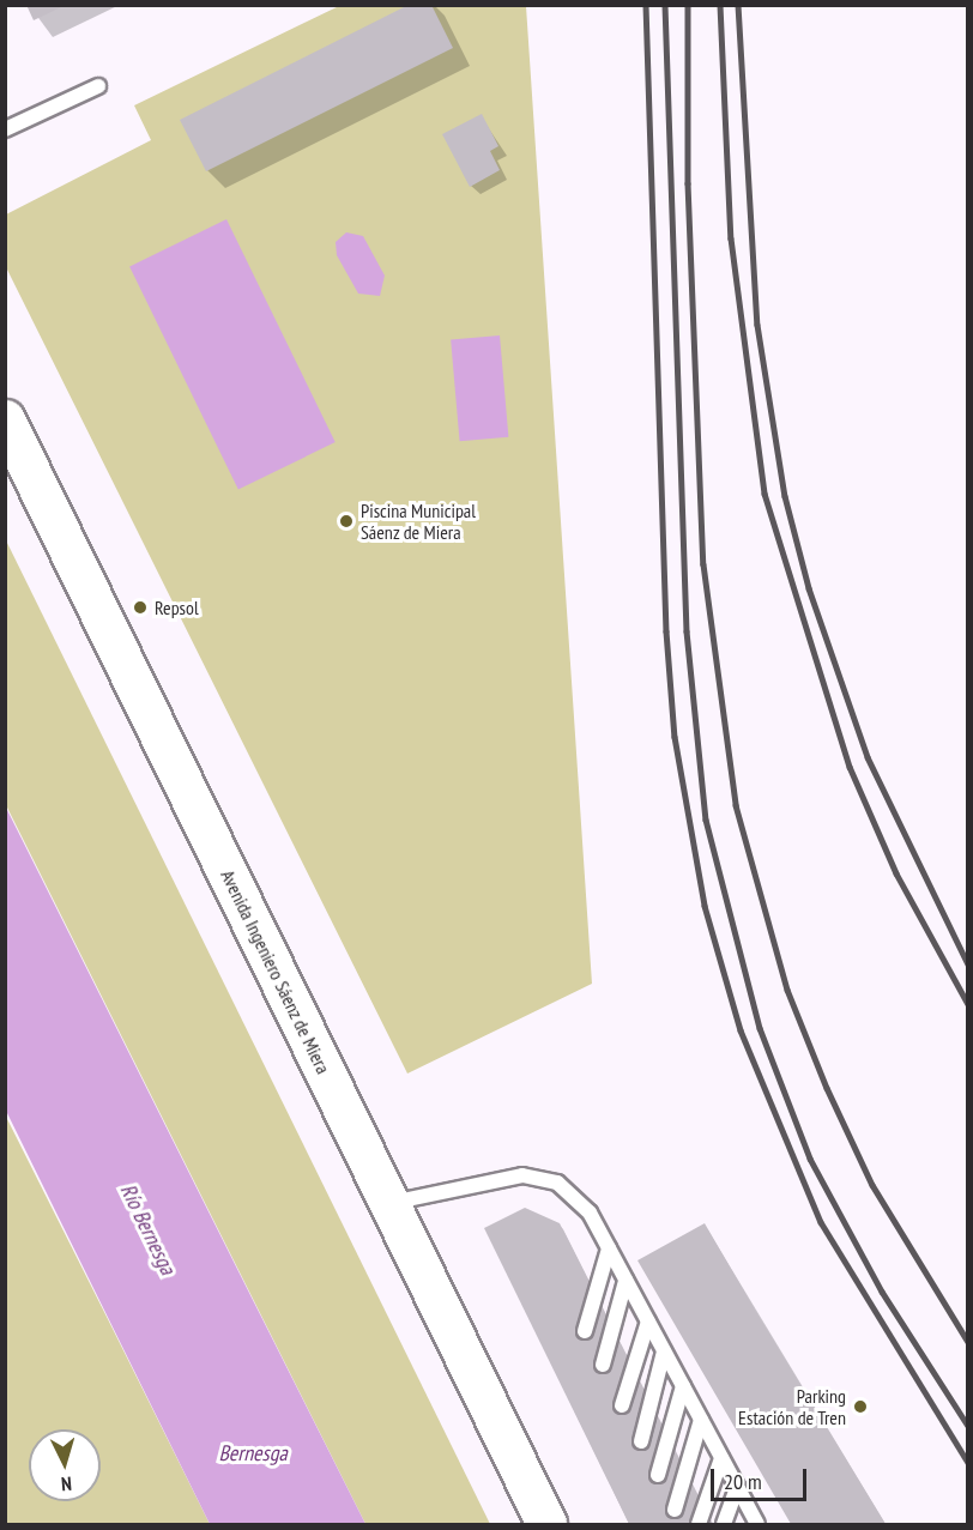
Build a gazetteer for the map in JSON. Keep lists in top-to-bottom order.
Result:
{
  "streets": {
    "main road": ["Avenida Ingeniero Sáenz de Miera"]
  },
  "water": ["Río Bernesga", "Bernesga"],
  "places": ["Piscina Municipal Sáenz de Miera", "Repsol", "Parking Estación de Tren"],
  "scale_bar": "20 m",
  "north": "bottom"
}
